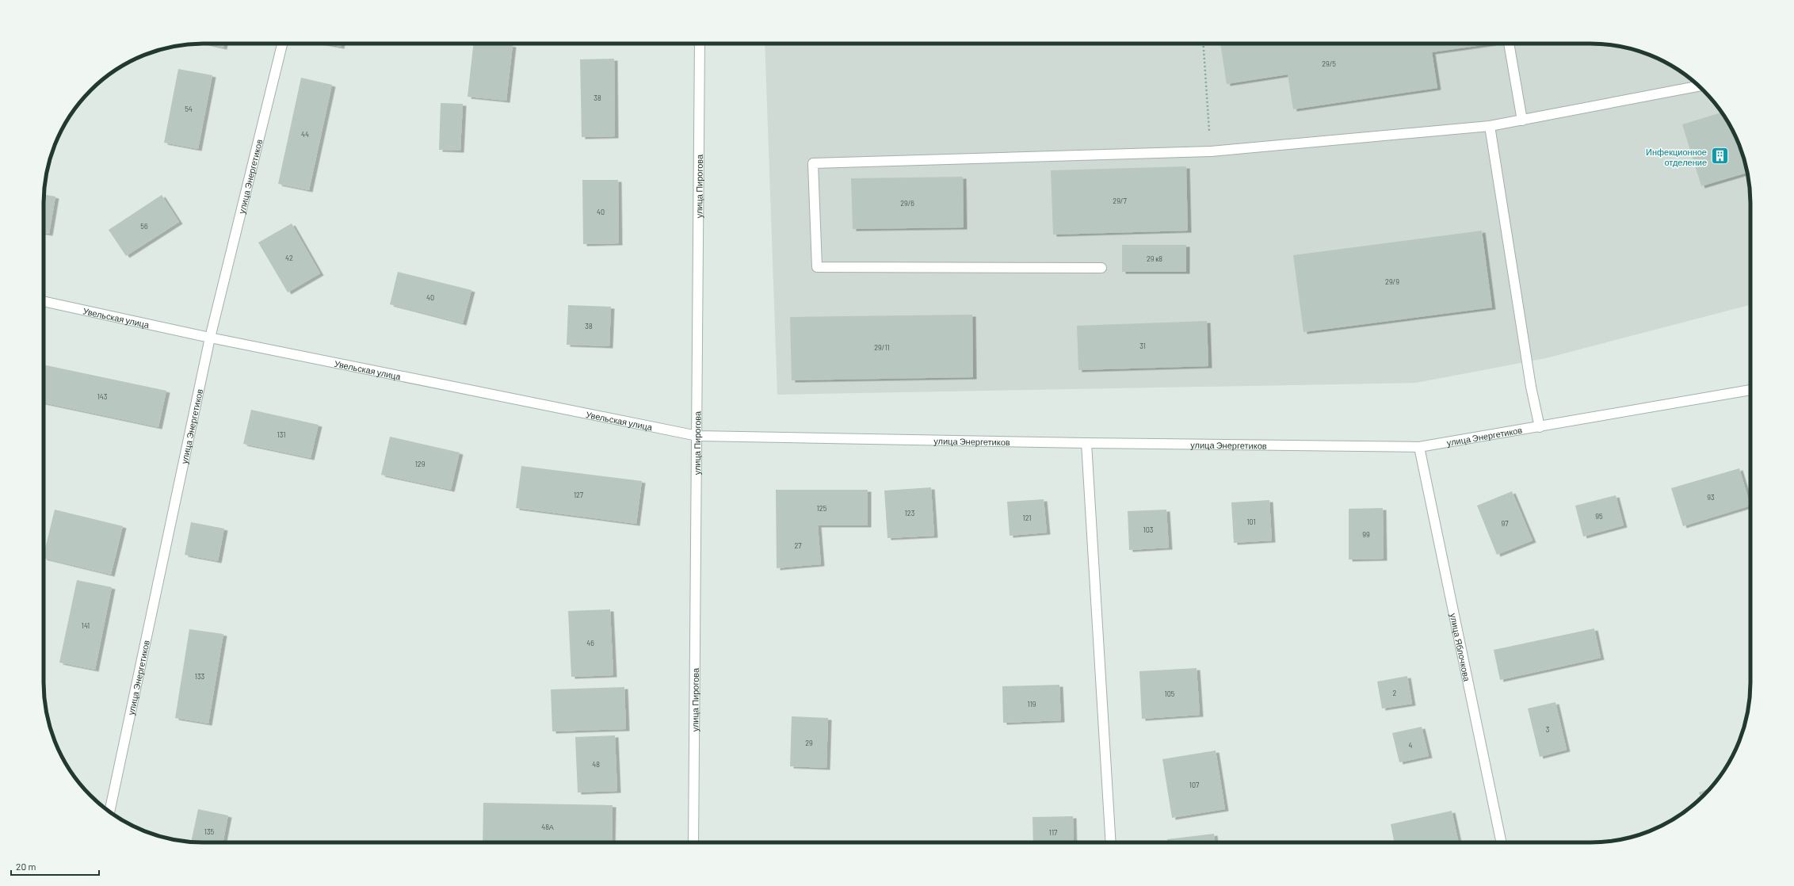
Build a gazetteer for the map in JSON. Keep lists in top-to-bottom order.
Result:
{
  "streets": {
    "street": [
      "улица Энергетиков",
      "улица Пирогова",
      "Увельская улица",
      "улица Яблочкова"
    ]
  },
  "crossings": [
    ["улица Энергетиков", "улица Пирогова"],
    ["улица Энергетиков", "Увельская улица"],
    ["улица Энергетиков", "улица Яблочкова"],
    ["улица Пирогова", "Увельская улица"]
  ],
  "places": {
    "building": ["Инфекционное отделение"]
  },
  "house_numbers": [
    "29/5",
    "38",
    "54",
    "44",
    "29/7",
    "29/6",
    "40",
    "56",
    "42",
    "29 к8",
    "29/9",
    "40",
    "38",
    "31",
    "29/11",
    "143",
    "131",
    "129",
    "127",
    "93",
    "125",
    "123",
    "95",
    "121",
    "101",
    "97",
    "103",
    "99",
    "27",
    "141",
    "46",
    "133",
    "2",
    "105",
    "119",
    "3",
    "29",
    "4",
    "48",
    "107",
    "48А",
    "135",
    "117"
  ],
  "scale_bar": "20 m"
}
